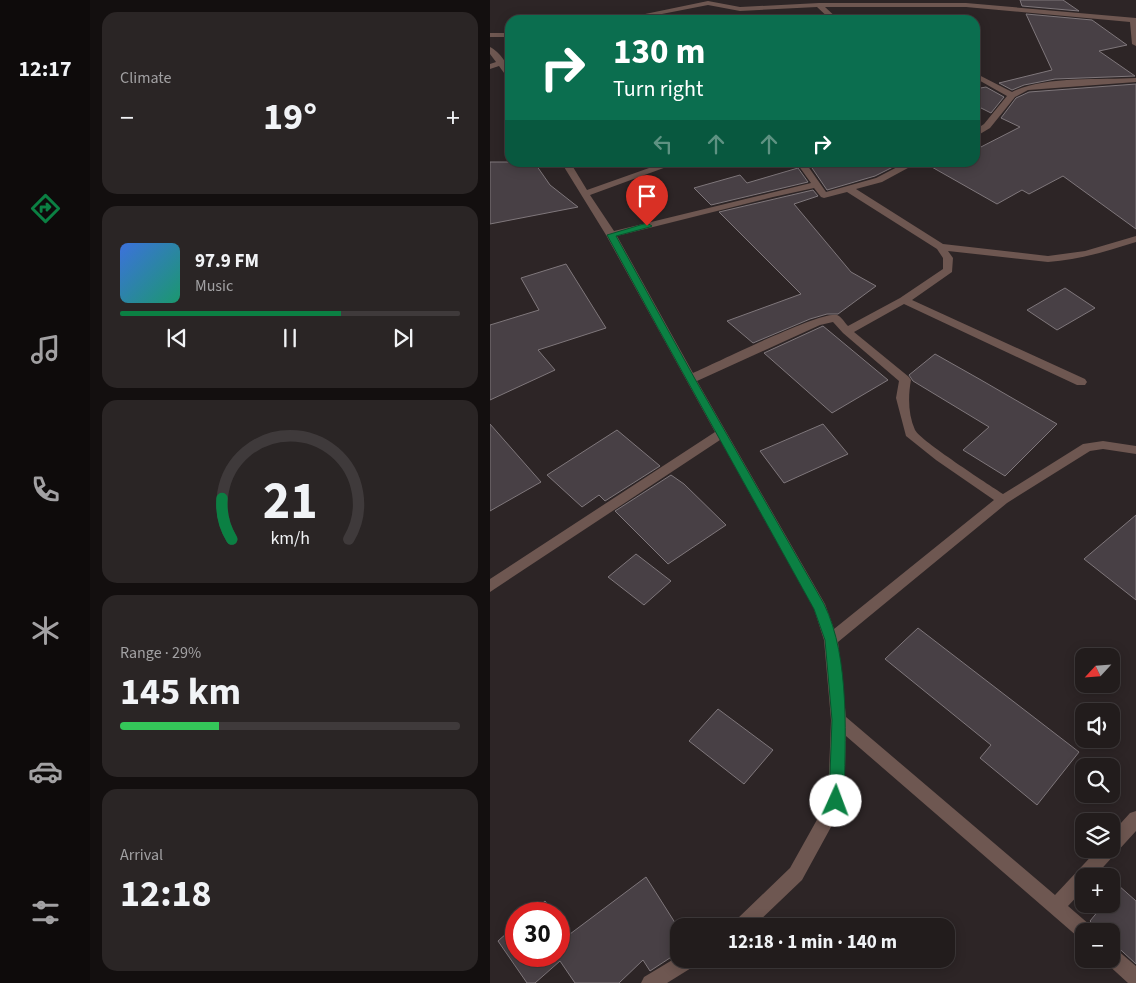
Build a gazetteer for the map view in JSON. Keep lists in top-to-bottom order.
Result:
{
  "north": "bottom left",
  "page": {
    "tabs": "12:17",
    "tile": [
      "Climate",
      ["Range · 29%", "145 km"],
      ["Arrival", "12:18"]
    ],
    "turn": ["130 m", "Turn right"],
    "heat": ["−", "19°", "+"],
    "song": ["97.9 FM", "Music"],
    "map_buttons": ["+", "−"],
    "limit": "30",
    "trip": "12:18 · 1 min · 140 m",
    "gauge": ["21", "km/h"]
  }
}
